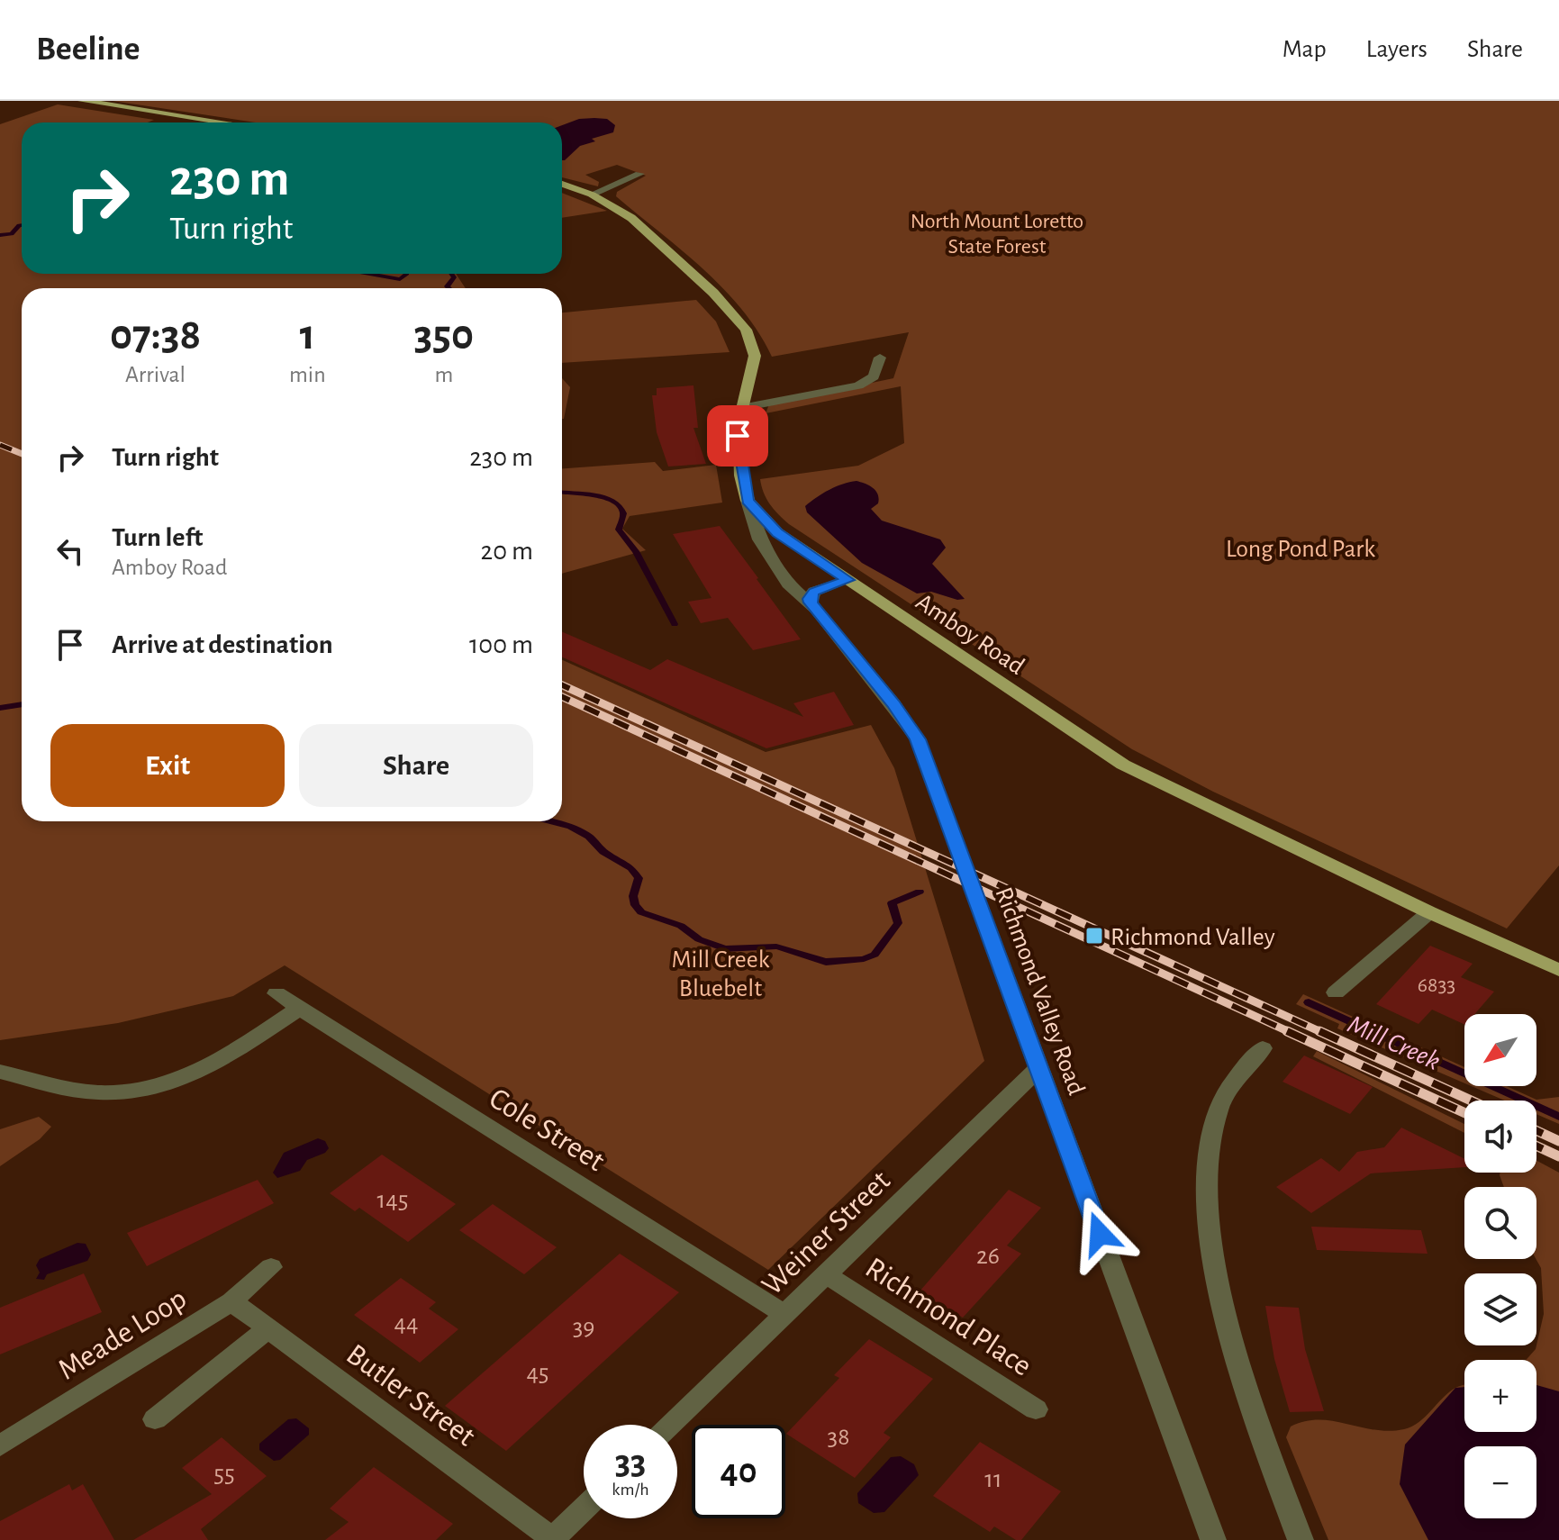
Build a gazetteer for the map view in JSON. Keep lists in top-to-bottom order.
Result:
{
  "streets": {
    "main road": ["Amboy Road"],
    "street": [
      "Richmond Valley Road",
      "Cole Street",
      "Weiner Street",
      "Richmond Place",
      "Meade Loop",
      "Butler Street"
    ]
  },
  "crossings": [
    ["Amboy Road", "Richmond Valley Road"],
    ["Richmond Valley Road", "Weiner Street"],
    ["Cole Street", "Weiner Street"],
    ["Weiner Street", "Richmond Place"],
    ["Meade Loop", "Butler Street"]
  ],
  "water": ["Mill Creek"],
  "parks": ["North Mount Loretto State Forest", "Long Pond Park", "Mill Creek Bluebelt"],
  "places": {
    "transit": ["Richmond Valley"]
  },
  "house_numbers": [
    "6833",
    "145",
    "26",
    "44",
    "39",
    "45",
    "38",
    "55",
    "11"
  ],
  "north": "bottom left",
  "page": {
    "header": "Beeline",
    "nav": ["Map", "Layers", "Share"],
    "turn": ["230 m", "Turn right"],
    "eta": [
      "07:38",
      "Arrival",
      "1",
      "min",
      "350",
      "m"
    ],
    "list": [
      {
        "name": "Turn right",
        "value": "230 m"
      },
      {
        "name": "Turn left",
        "note": "Amboy Road",
        "value": "20 m"
      },
      {
        "name": "Arrive at destination",
        "value": "100 m"
      }
    ],
    "buttons": ["Exit", "Share"],
    "map_buttons": ["+", "−"],
    "speed": "33 km/h",
    "limit": "40"
  }
}
